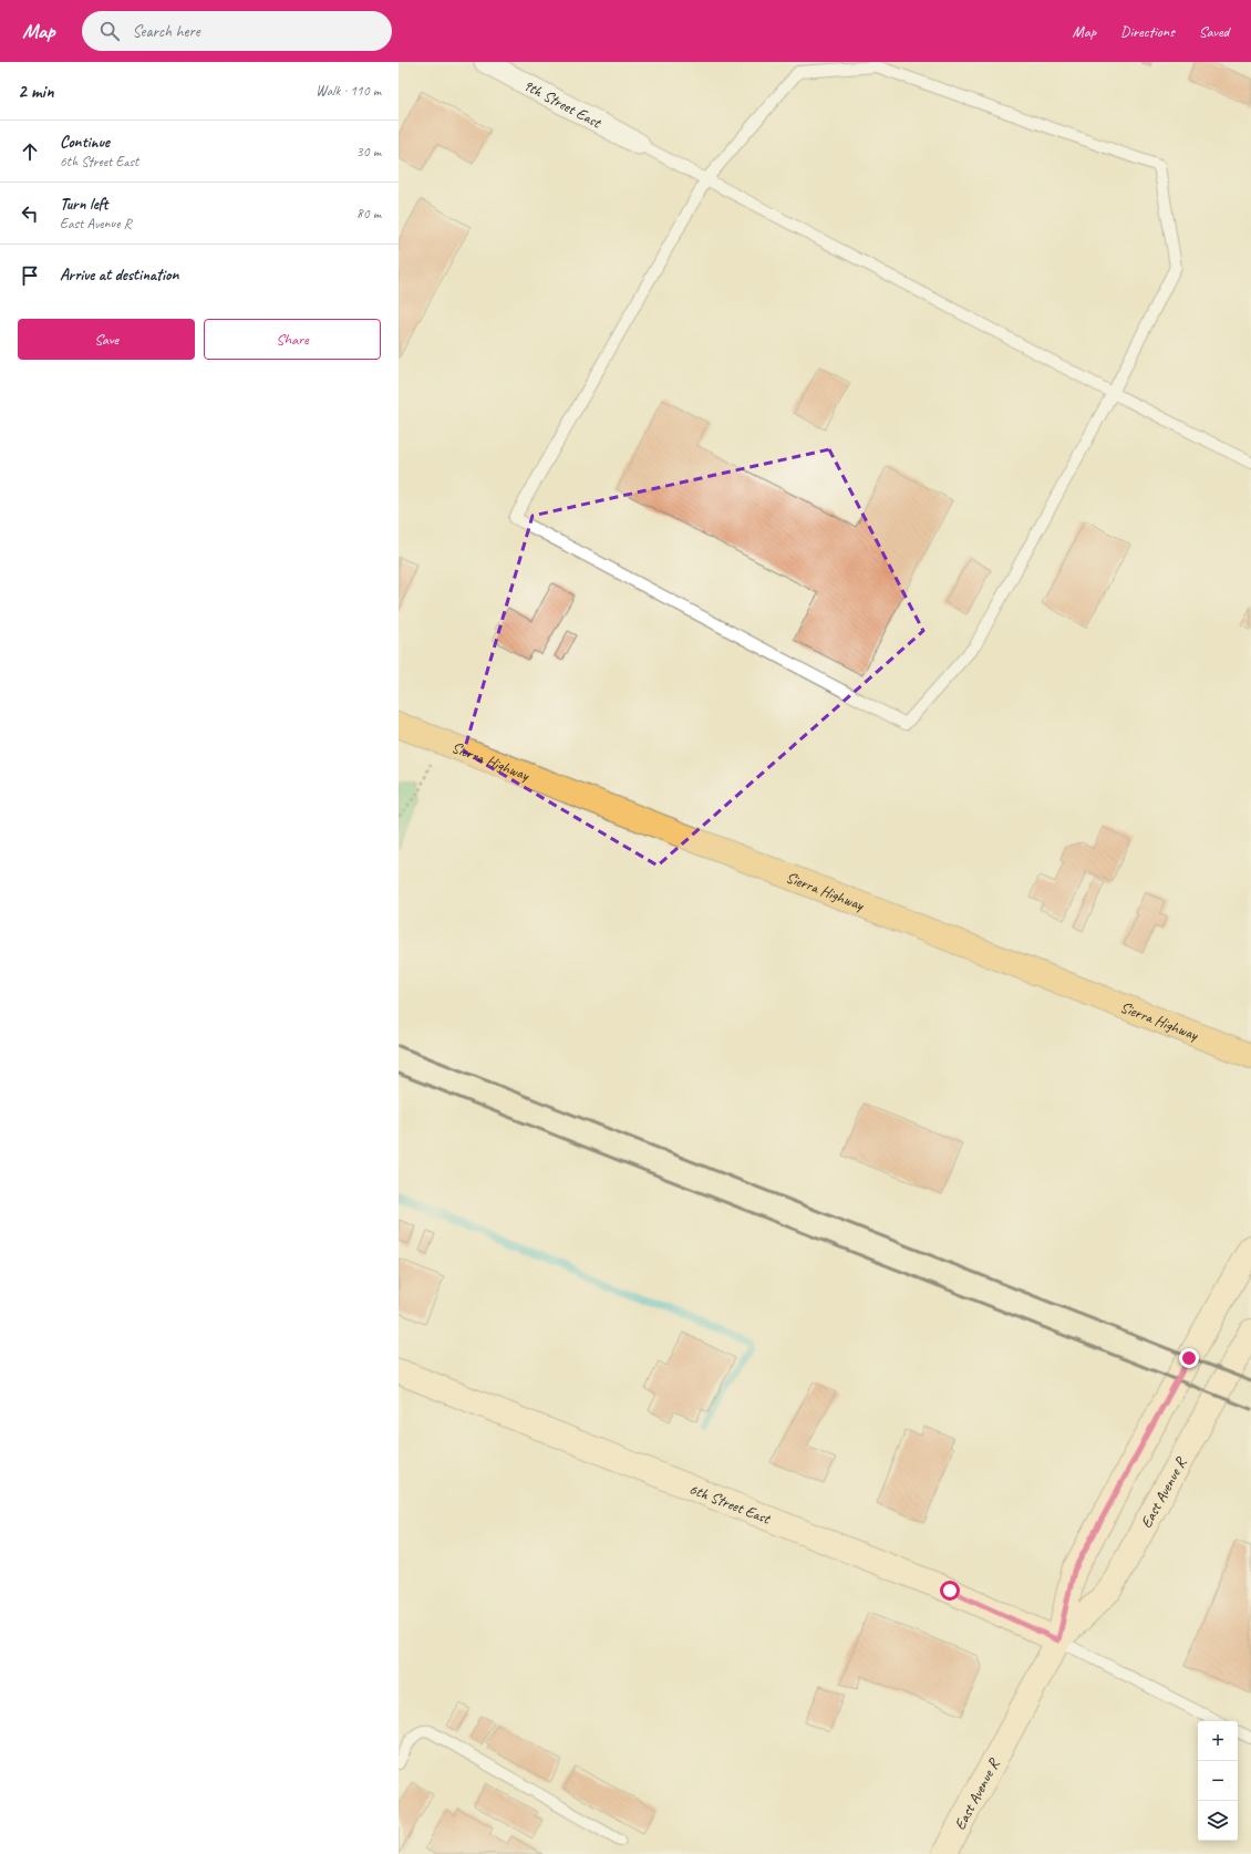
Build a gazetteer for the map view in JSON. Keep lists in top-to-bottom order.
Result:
{
  "streets": {
    "highway": ["Sierra Highway"],
    "street": ["9th Street East", "East Avenue R", "6th Street East"]
  },
  "crossings": [
    ["East Avenue R", "6th Street East"]
  ],
  "page": {
    "header": "Map",
    "search": "Search here",
    "nav": ["Map", "Directions", "Saved"],
    "heading": ["2 min", "Walk · 110 m"],
    "list": [
      ["Continue", "6th Street East", "30 m"],
      ["Turn left", "East Avenue R", "80 m"],
      "Arrive at destination"
    ],
    "buttons": ["Save", "Share"],
    "map_buttons": ["+", "−"]
  }
}
